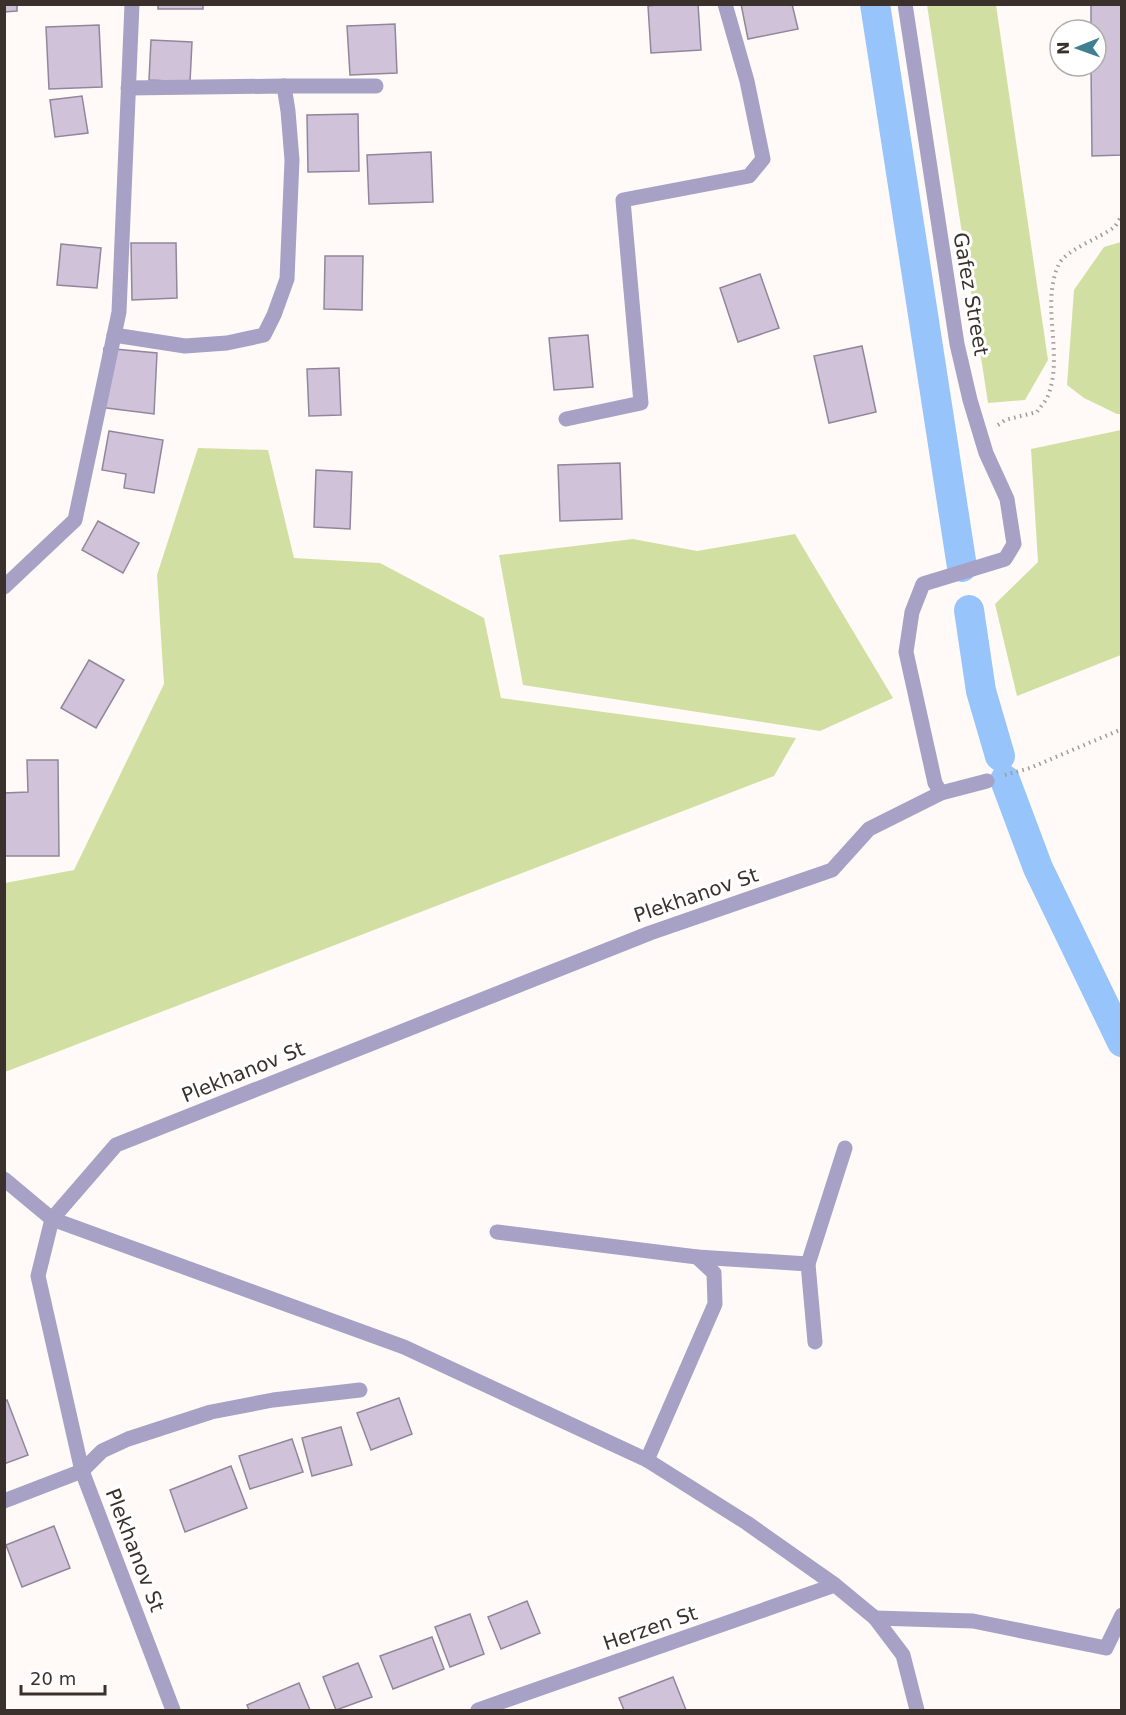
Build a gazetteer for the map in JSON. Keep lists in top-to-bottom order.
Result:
{
  "streets": {
    "street": ["Gafez Street", "Plekhanov St", "Herzen St"]
  },
  "crossings": [
    ["Gafez Street", "Plekhanov St"]
  ],
  "scale_bar": "20 m",
  "north": "left"
}
